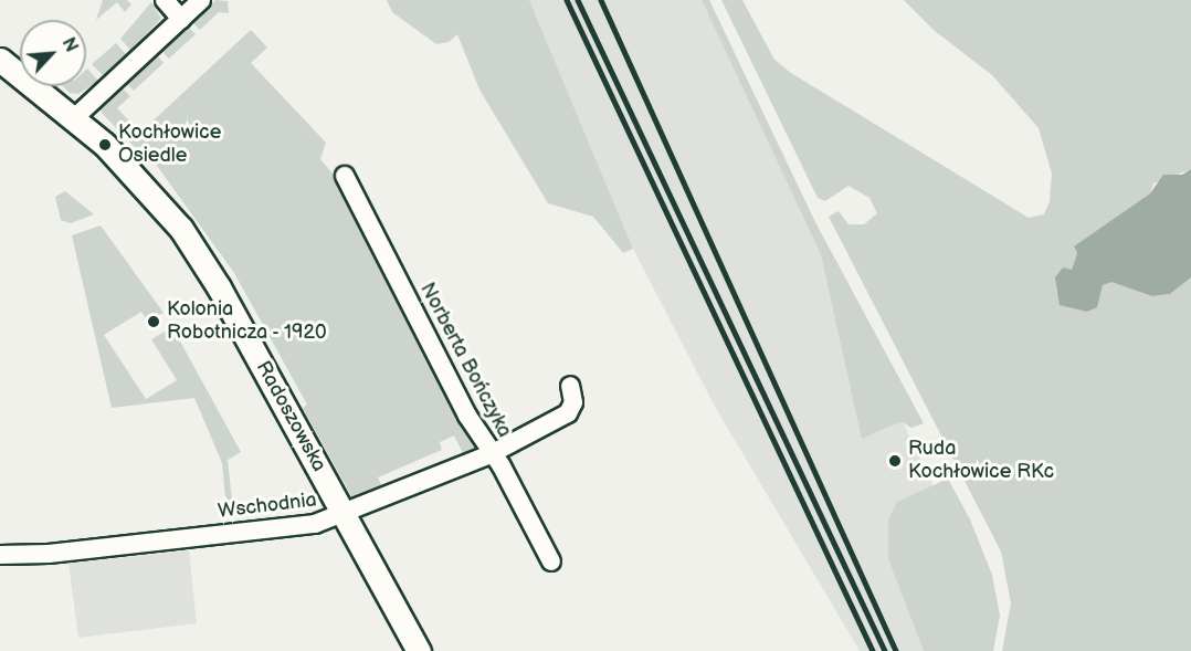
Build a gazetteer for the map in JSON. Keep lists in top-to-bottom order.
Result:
{
  "streets": {
    "street": ["Norberta Bończyka", "Radoszowska", "Wschodnia"]
  },
  "crossings": [
    ["Norberta Bończyka", "Wschodnia"],
    ["Radoszowska", "Wschodnia"]
  ],
  "places": ["Kochłowice Osiedle", "Kolonia Robotnicza - 1920", "Ruda Kochłowice RKc"],
  "north": "top right"
}
